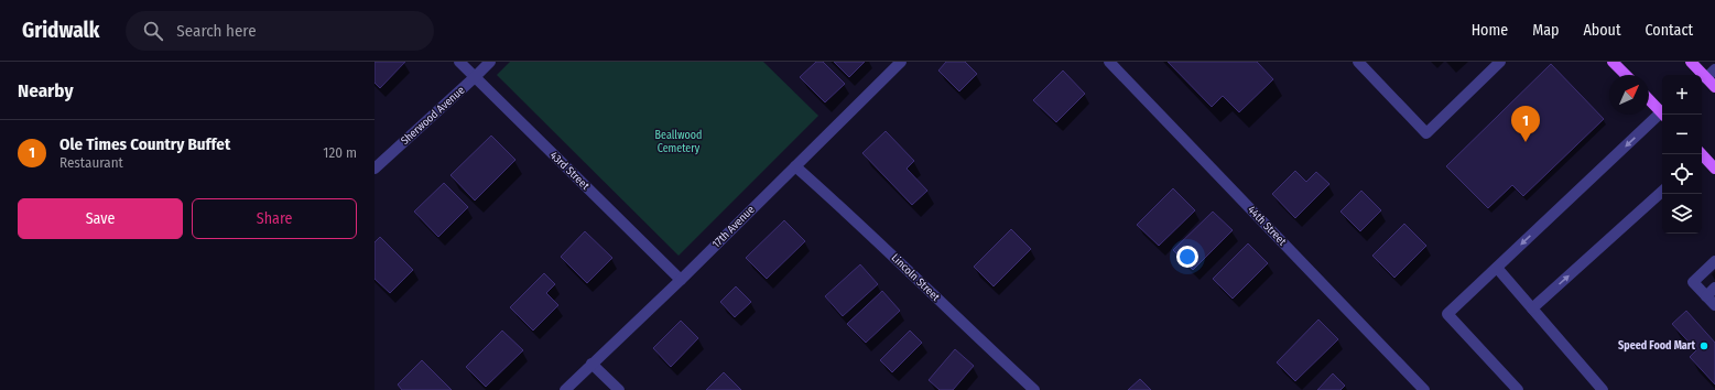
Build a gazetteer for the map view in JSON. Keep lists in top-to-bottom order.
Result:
{
  "streets": {
    "street": [
      "Sherwood Avenue",
      "43rd Street",
      "44th Street",
      "17th Avenue",
      "Lincoln Street"
    ]
  },
  "crossings": [
    ["Sherwood Avenue", "43rd Street"],
    ["43rd Street", "17th Avenue"],
    ["17th Avenue", "Lincoln Street"]
  ],
  "parks": ["Beallwood Cemetery"],
  "places": ["Speed Food Mart"],
  "north": "top right",
  "page": {
    "header": "Gridwalk",
    "search": "Search here",
    "nav": [
      "Home",
      "Map",
      "About",
      "Contact"
    ],
    "heading": "Nearby",
    "map_buttons": ["+", "−"],
    "pins": "1",
    "list": [
      {
        "mark": "1",
        "name": "Ole Times Country Buffet",
        "note": "Restaurant",
        "value": "120 m"
      }
    ],
    "buttons": ["Save", "Share"]
  }
}
